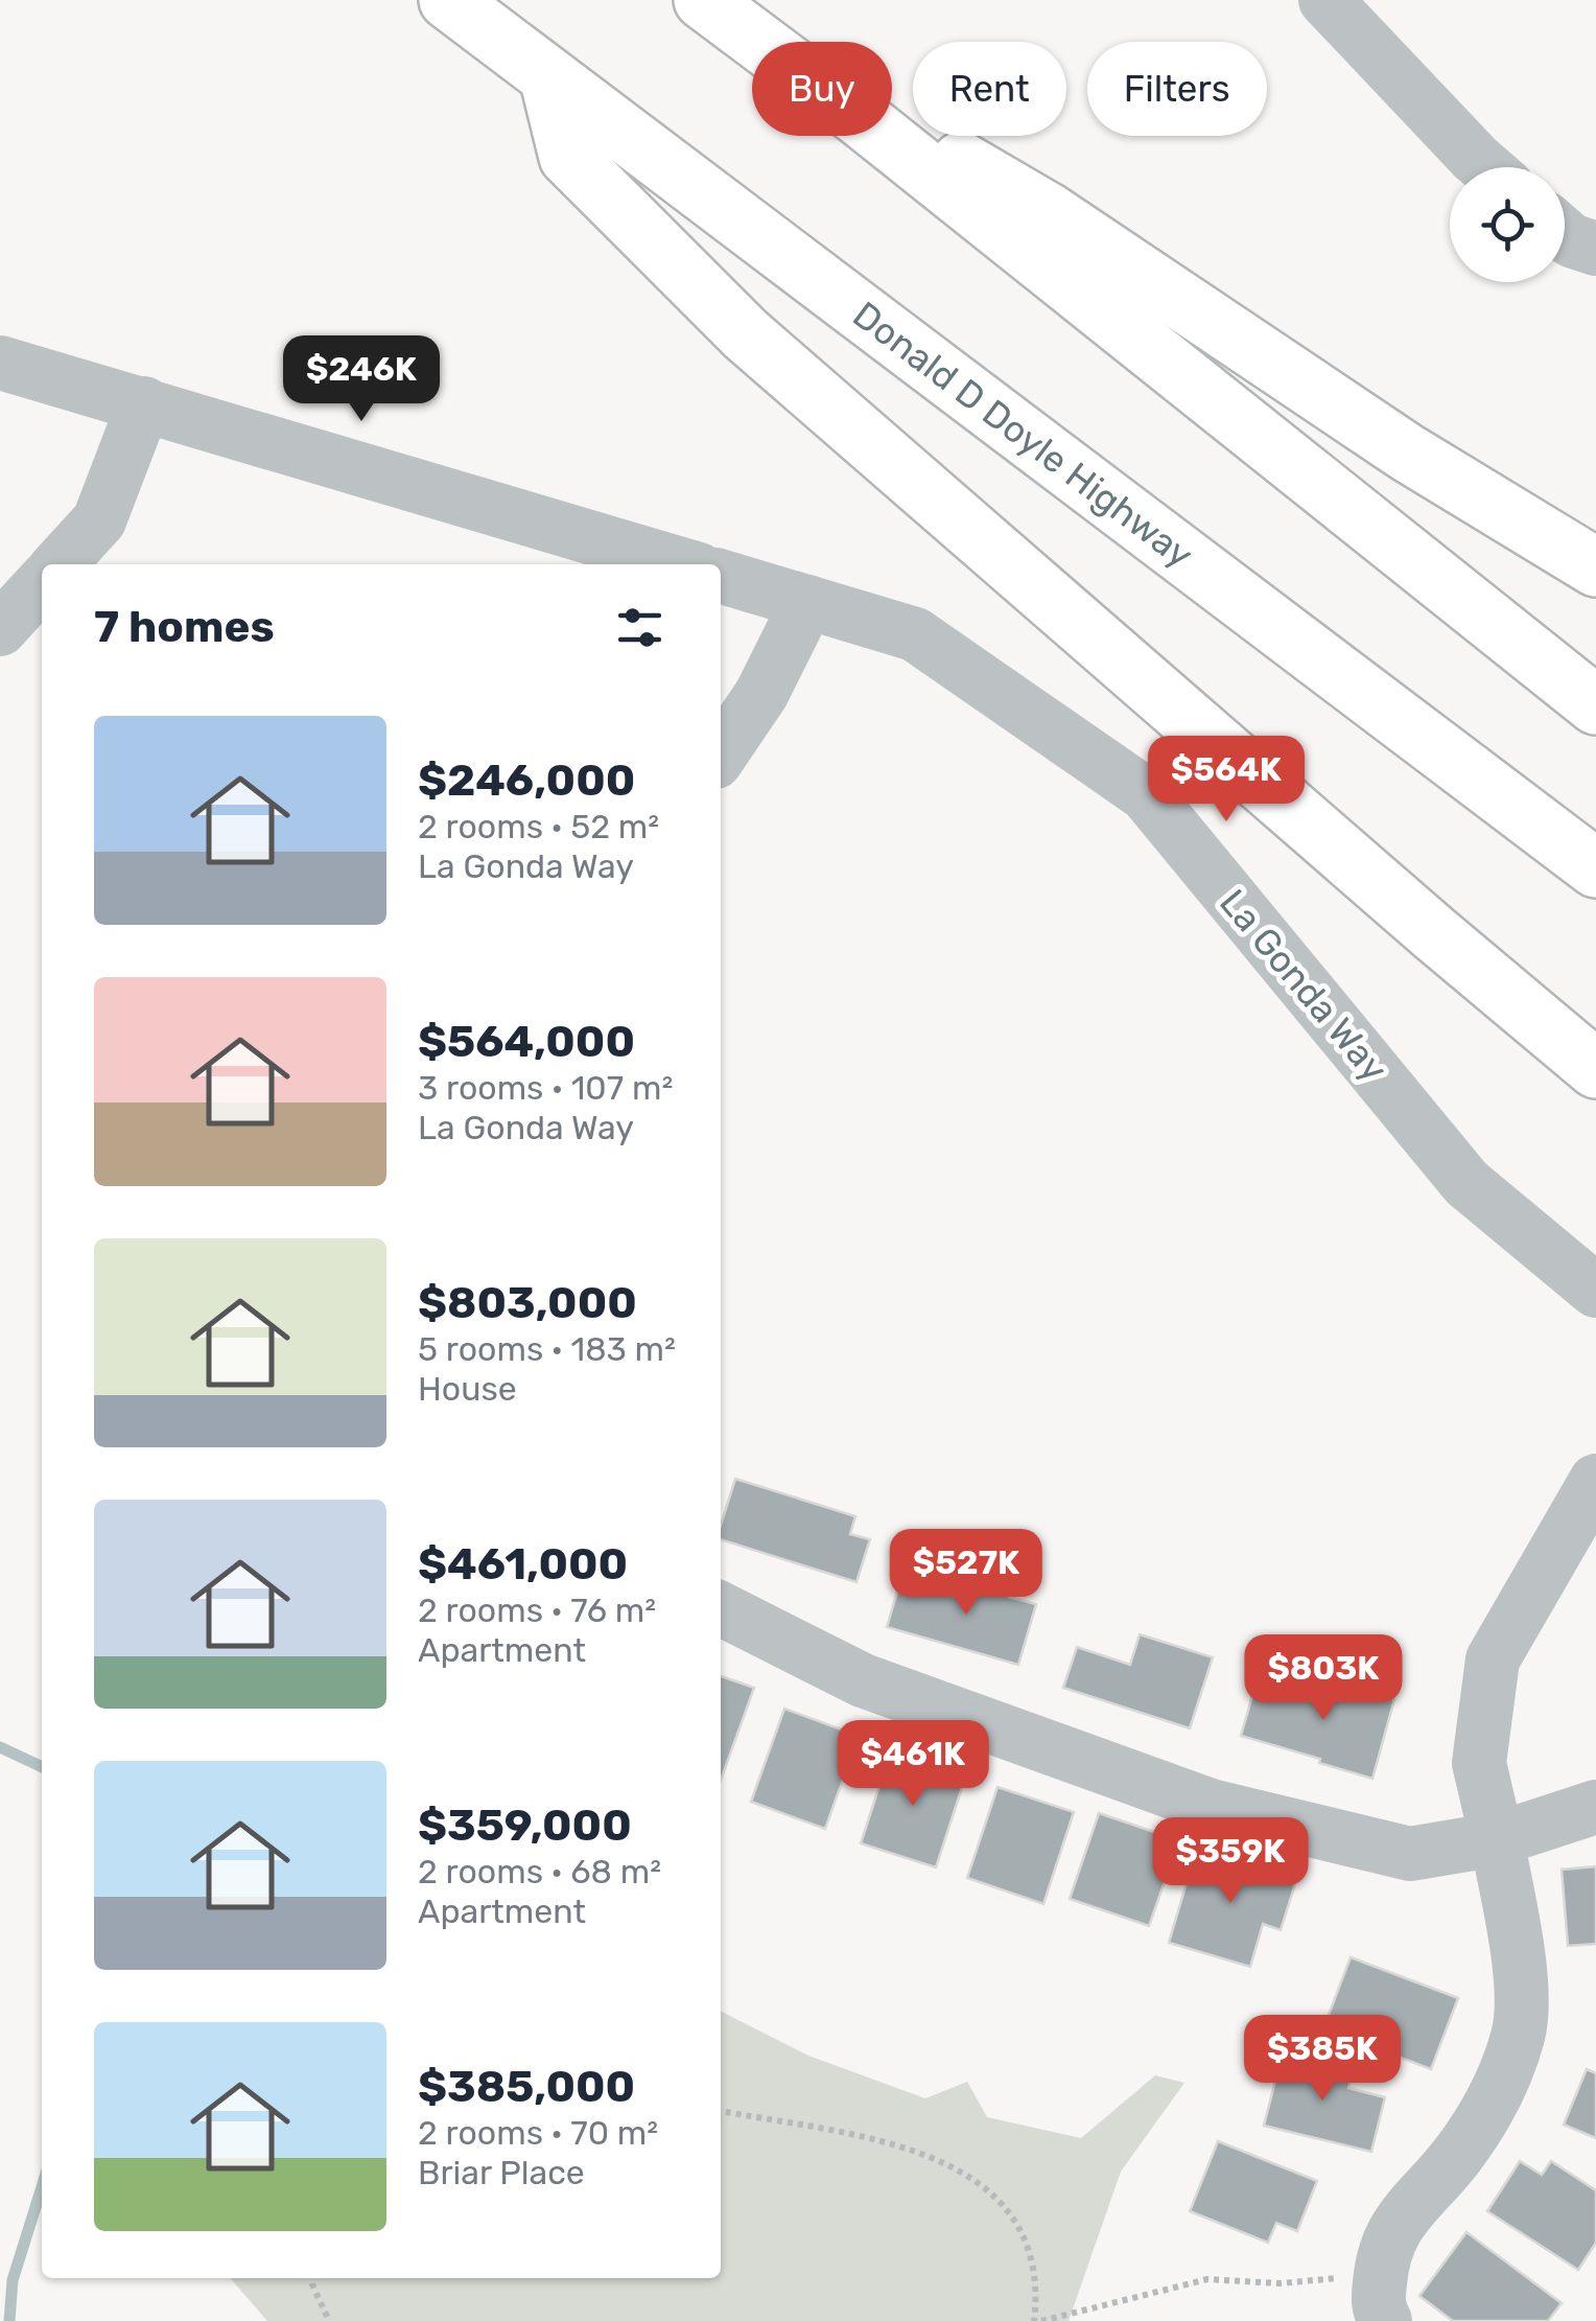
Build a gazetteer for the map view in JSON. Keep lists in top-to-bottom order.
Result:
{
  "streets": {
    "highway": ["Donald D Doyle Highway"],
    "street": ["La Gonda Way"]
  },
  "page": {
    "chip": ["Buy", "Rent", "Filters"],
    "price": [
      "$246K",
      "$564K",
      "$527K",
      "$803K",
      "$461K",
      "$359K",
      "$385K"
    ],
    "heading": "7 homes",
    "list": [
      {
        "name": "$246,000",
        "note": "2 rooms · 52 m² · La Gonda Way"
      },
      {
        "name": "$564,000",
        "note": "3 rooms · 107 m² · La Gonda Way"
      },
      {
        "name": "$803,000",
        "note": "5 rooms · 183 m² · House"
      },
      {
        "name": "$461,000",
        "note": "2 rooms · 76 m² · Apartment"
      },
      {
        "name": "$359,000",
        "note": "2 rooms · 68 m² · Apartment"
      },
      {
        "name": "$385,000",
        "note": "2 rooms · 70 m² · Briar Place"
      }
    ]
  }
}
